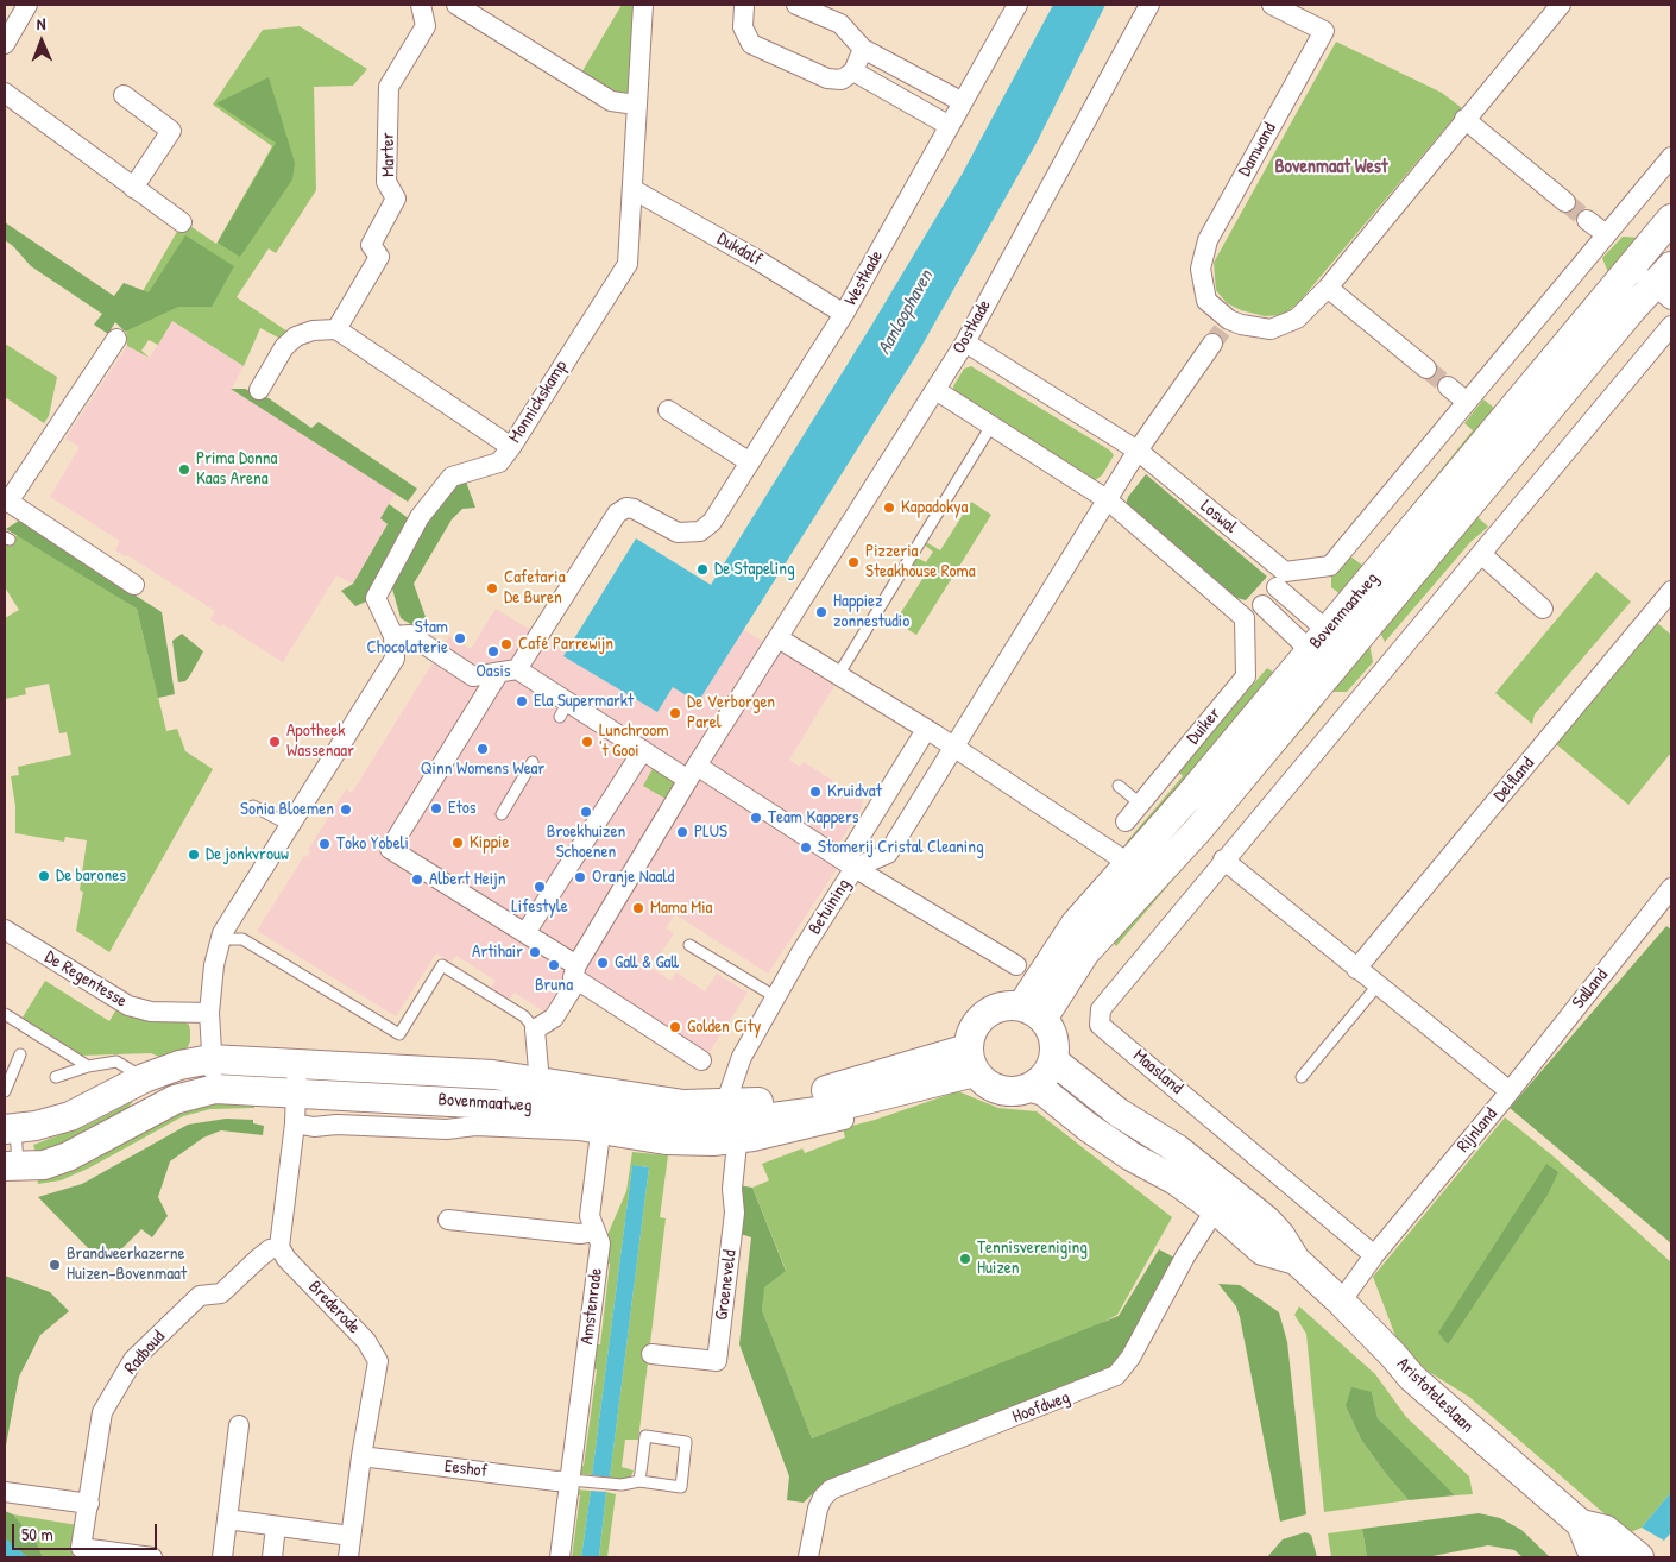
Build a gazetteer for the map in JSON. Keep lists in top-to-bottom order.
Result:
{
  "streets": {
    "street": [
      "Damwand",
      "Marter",
      "Dukdalf",
      "Westkade",
      "Oostkade",
      "Monnickskamp",
      "Loswal",
      "Bovenmaatweg",
      "Duiker",
      "Delfland",
      "Betuining",
      "De Regentesse",
      "Salland",
      "Maasland",
      "Rijnland",
      "Groeneveld",
      "Amstenrade",
      "Brederode",
      "Radboud",
      "Aristoteleslaan",
      "Hoofdweg",
      "Eeshof"
    ]
  },
  "crossings": [
    ["Dukdalf", "Westkade"],
    ["Dukdalf", "Monnickskamp"],
    ["Oostkade", "Loswal"],
    ["Loswal", "Bovenmaatweg"],
    ["Bovenmaatweg", "Betuining"],
    ["Bovenmaatweg", "Groeneveld"],
    ["Bovenmaatweg", "Amstenrade"],
    ["Bovenmaatweg", "Aristoteleslaan"],
    ["Delfland", "Rijnland"],
    ["Salland", "Rijnland"],
    ["Maasland", "Rijnland"],
    ["Rijnland", "Aristoteleslaan"],
    ["Amstenrade", "Eeshof"],
    ["Brederode", "Radboud"],
    ["Brederode", "Eeshof"],
    ["Aristoteleslaan", "Hoofdweg"]
  ],
  "districts": ["Bovenmaat West"],
  "water": ["Aanloophaven"],
  "places": [
    "Prima Donna Kaas Arena",
    "Kapadokya",
    "Pizzeria Steakhouse Roma",
    "De Stapeling",
    "Cafetaria De Buren",
    "Happiez zonnestudio",
    "Stam Chocolaterie",
    "Café Parrewijn",
    "Oasis",
    "Ela Supermarkt",
    "De Verborgen Parel",
    "Apotheek Wassenaar",
    "Lunchroom 't Gooi",
    "Qinn Womens Wear",
    "Kruidvat",
    "Etos",
    "Sonia Bloemen",
    "Broekhuizen Schoenen",
    "Team Kappers",
    "PLUS",
    "Kippie",
    "Toko Yobeli",
    "Stomerij Cristal Cleaning",
    "De jonkvrouw",
    "De barones",
    "Oranje Naald",
    "Albert Heijn",
    "Lifestyle",
    "Mama Mia",
    "Artihair",
    "Gall & Gall",
    "Bruna",
    "Golden City",
    "Tennisvereniging Huizen",
    "Brandweerkazerne Huizen-Bovenmaat"
  ],
  "scale_bar": "50 m",
  "north": "top"
}
